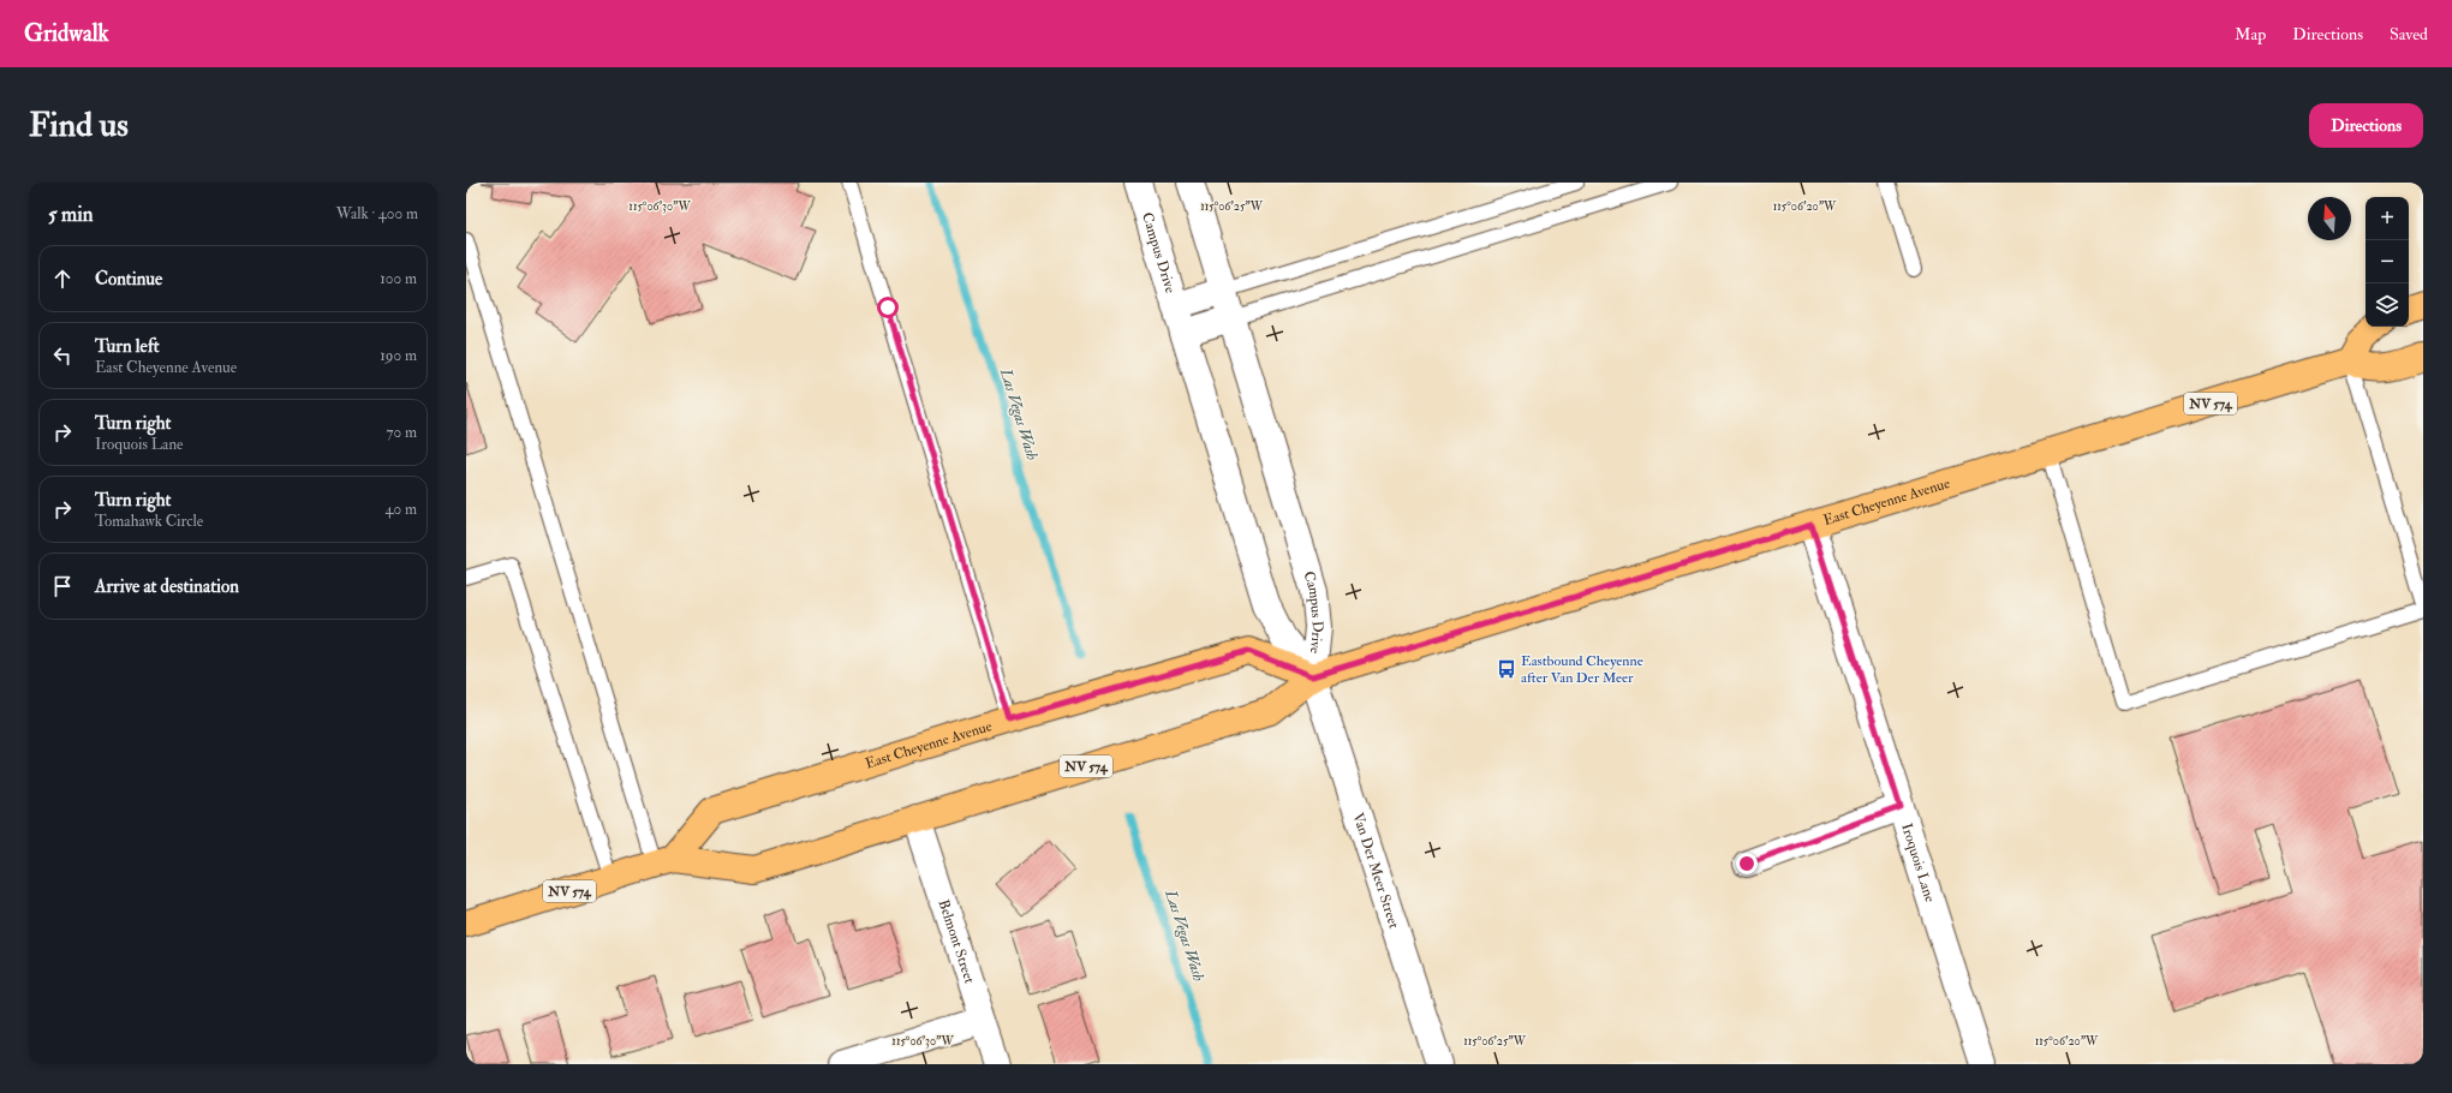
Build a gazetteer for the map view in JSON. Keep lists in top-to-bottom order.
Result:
{
  "streets": {
    "main road": ["NV 574", "East Cheyenne Avenue"],
    "street": [
      "Campus Drive",
      "Iroquois Lane",
      "Van Der Meer Street",
      "Belmont Street"
    ]
  },
  "crossings": [
    ["Campus Drive", "East Cheyenne Avenue"],
    ["Campus Drive", "Van Der Meer Street"],
    ["East Cheyenne Avenue", "Iroquois Lane"],
    ["East Cheyenne Avenue", "Van Der Meer Street"],
    ["East Cheyenne Avenue", "Belmont Street"]
  ],
  "water": ["Las Vegas Wash"],
  "places": {
    "bus stop": ["Eastbound Cheyenne after Van Der Meer"]
  },
  "north": "top",
  "page": {
    "header": "Gridwalk",
    "nav": ["Map", "Directions", "Saved"],
    "buttons": "Directions",
    "title": "Find us",
    "heading": ["5 min", "Walk · 400 m"],
    "map_buttons": ["+", "−"],
    "list": [
      ["Continue", "100 m"],
      ["Turn left", "East Cheyenne Avenue", "190 m"],
      ["Turn right", "Iroquois Lane", "70 m"],
      ["Turn right", "Tomahawk Circle", "40 m"],
      "Arrive at destination"
    ]
  },
  "coordinates": ["115°06'30\"W", "115°06'25\"W", "115°06'20\"W"]
}
